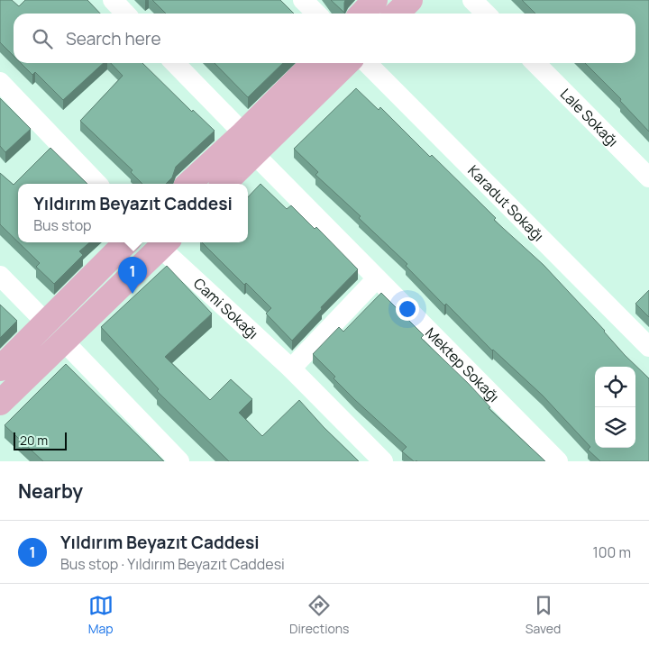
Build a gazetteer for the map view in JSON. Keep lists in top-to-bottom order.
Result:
{
  "streets": {
    "street": [
      "Lale Sokağı",
      "Karadut Sokağı",
      "Cami Sokağı",
      "Mektep Sokağı"
    ]
  },
  "scale_bar": "20 m",
  "page": {
    "search": "Search here",
    "popup": ["Yıldırım Beyazıt Caddesi", "Bus stop"],
    "pins": "1",
    "scale": "20 m",
    "heading": "Nearby",
    "list": [
      {
        "mark": "1",
        "name": "Yıldırım Beyazıt Caddesi",
        "note": "Bus stop · Yıldırım Beyazıt Caddesi",
        "value": "100 m"
      }
    ],
    "nav": ["Map", "Directions", "Saved"]
  }
}
